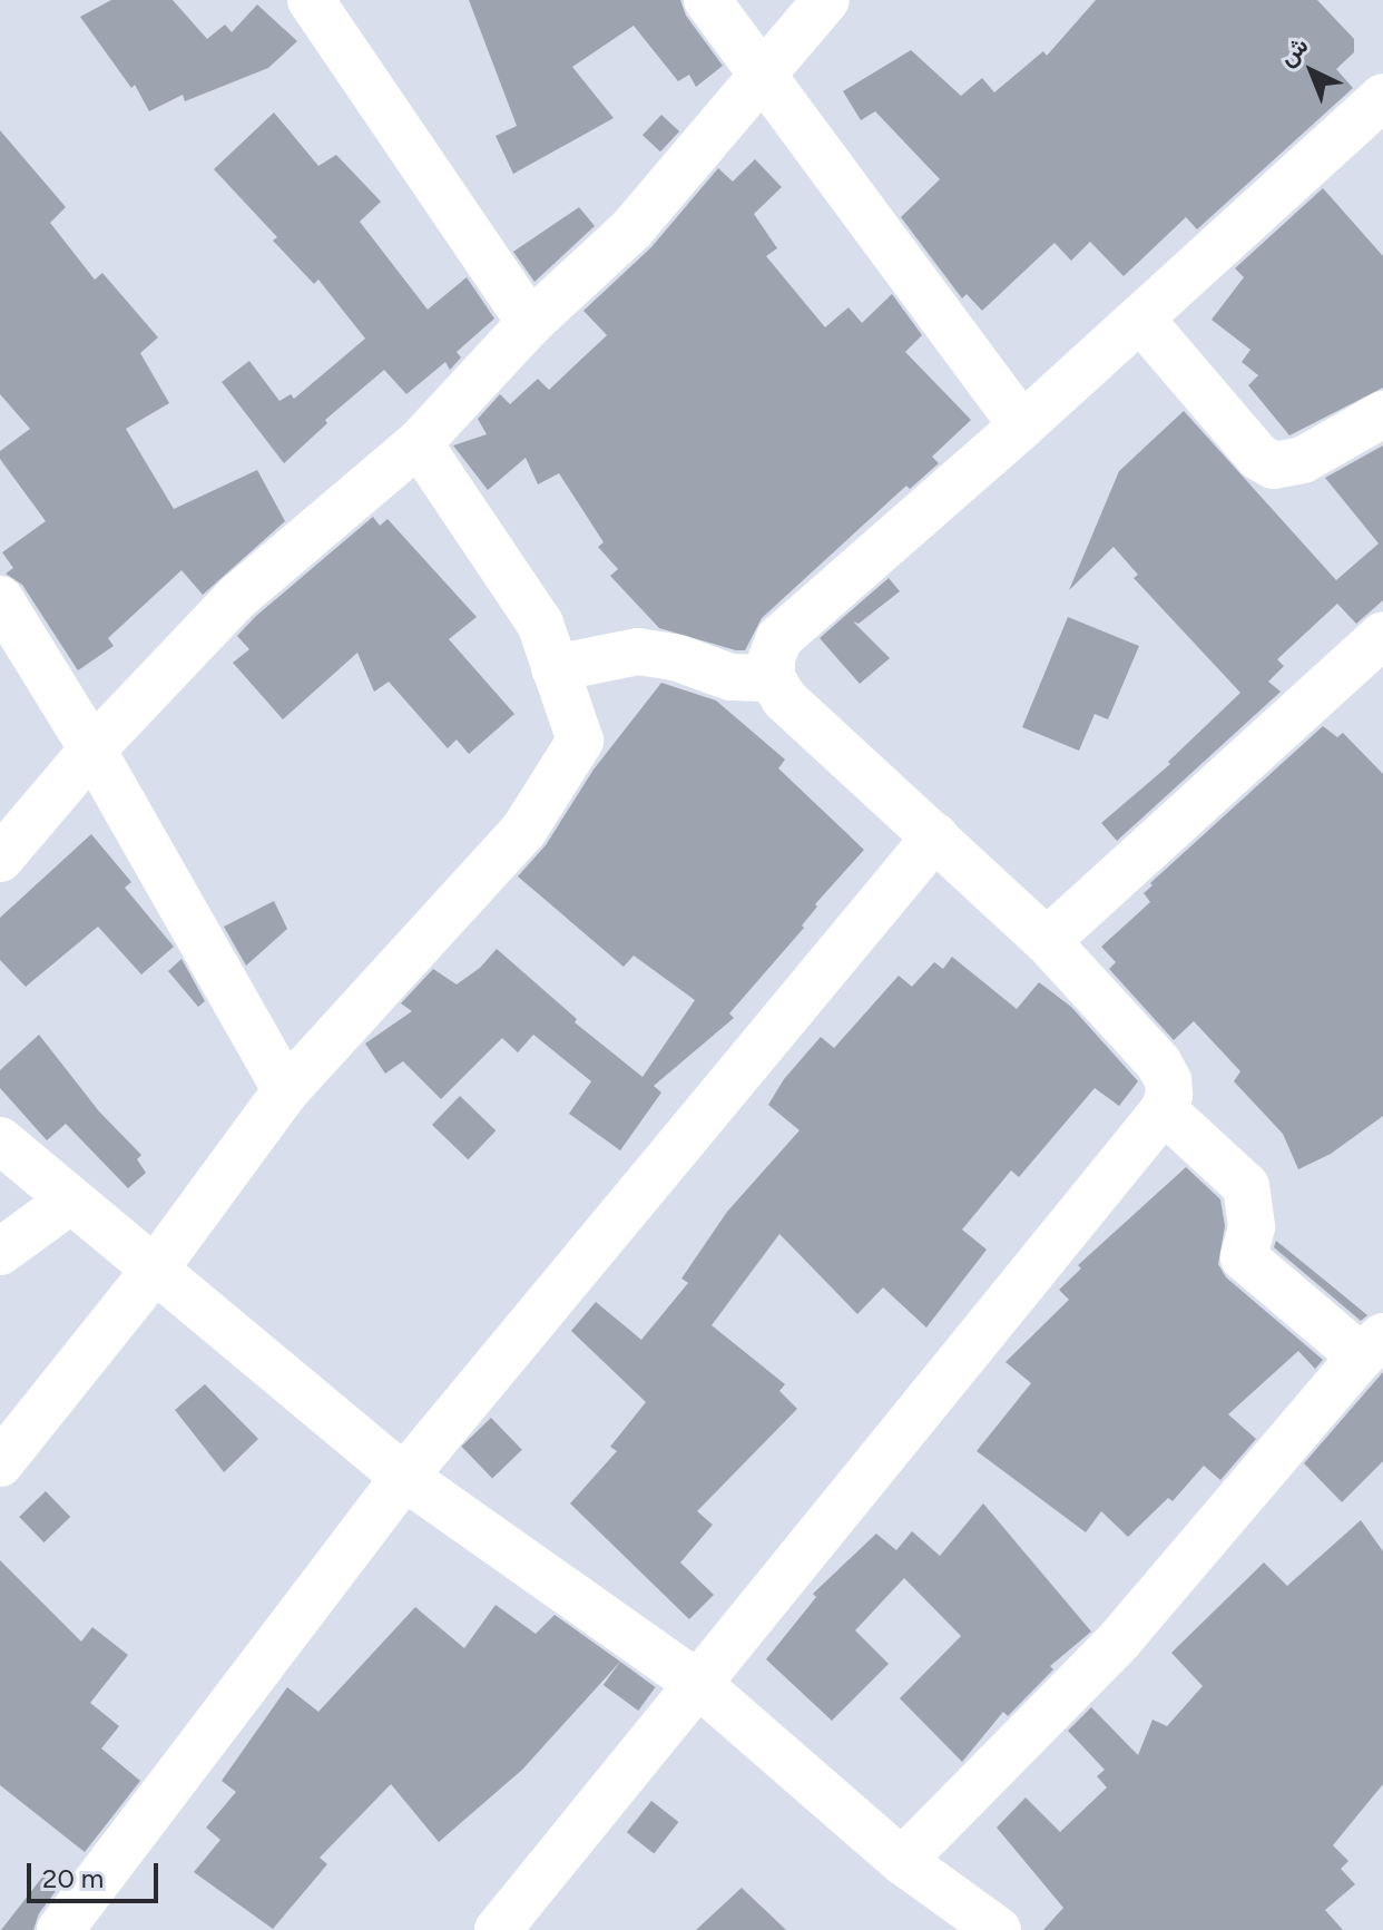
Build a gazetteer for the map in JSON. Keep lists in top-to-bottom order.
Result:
{
  "scale_bar": "20 m",
  "north": "top left"
}
